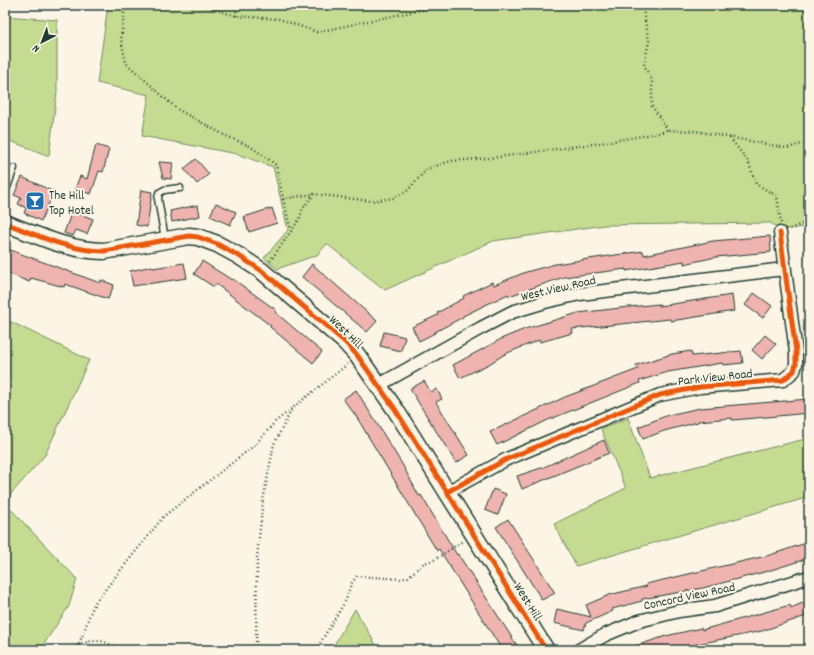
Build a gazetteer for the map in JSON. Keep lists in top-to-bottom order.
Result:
{
  "streets": {
    "street": [
      "West View Road",
      "West Hill",
      "Park View Road",
      "Concord View Road"
    ]
  },
  "crossings": [
    ["West View Road", "West Hill"],
    ["West View Road", "Park View Road"],
    ["West Hill", "Park View Road"]
  ],
  "places": {
    "bar": ["The Hill Top Hotel"]
  },
  "north": "bottom left"
}
